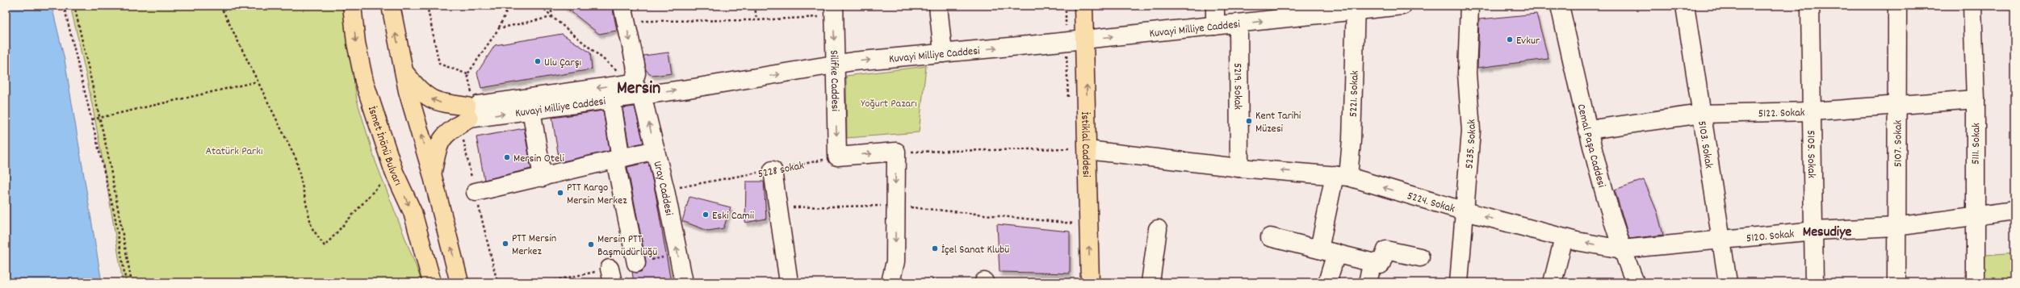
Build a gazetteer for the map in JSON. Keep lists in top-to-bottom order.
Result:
{
  "streets": {
    "main road": ["İstiklal Caddesi", "İsmet İnönü Bulvarı"],
    "street": [
      "Kuvayi Milliye Caddesi",
      "Silifke Caddesi",
      "5219. Sokak",
      "5221. Sokak",
      "5122. Sokak",
      "5103. Sokak",
      "5107. Sokak",
      "5111. Sokak",
      "5235. Sokak",
      "Cemal Paşa Caddesi",
      "5105. Sokak",
      "Uray Caddesi",
      "5224. Sokak",
      "5120. Sokak"
    ],
    "path": ["5228 sokak"]
  },
  "crossings": [
    ["Kuvayi Milliye Caddesi", "Silifke Caddesi"],
    ["Kuvayi Milliye Caddesi", "5219. Sokak"],
    ["Kuvayi Milliye Caddesi", "5221. Sokak"],
    ["Kuvayi Milliye Caddesi", "İstiklal Caddesi"],
    ["Kuvayi Milliye Caddesi", "Uray Caddesi"],
    ["Silifke Caddesi", "5228 sokak"],
    ["5219. Sokak", "5224. Sokak"],
    ["5221. Sokak", "5224. Sokak"],
    ["5122. Sokak", "5103. Sokak"],
    ["5122. Sokak", "5107. Sokak"],
    ["5122. Sokak", "5111. Sokak"],
    ["5122. Sokak", "Cemal Paşa Caddesi"],
    ["5122. Sokak", "5105. Sokak"],
    ["İstiklal Caddesi", "5224. Sokak"],
    ["5103. Sokak", "5120. Sokak"],
    ["5107. Sokak", "5120. Sokak"],
    ["5111. Sokak", "5120. Sokak"],
    ["5235. Sokak", "5224. Sokak"],
    ["Cemal Paşa Caddesi", "5224. Sokak"],
    ["Cemal Paşa Caddesi", "5120. Sokak"],
    ["5105. Sokak", "5120. Sokak"],
    ["5228 sokak", "Uray Caddesi"],
    ["5224. Sokak", "5120. Sokak"]
  ],
  "one_way": ["İstiklal Caddesi", "5224. Sokak"],
  "districts": ["Mersin", "Mesudiye"],
  "parks": ["Yoğurt Pazarı", "Atatürk Parkı"],
  "places": [
    "Evkur",
    "Ulu Çarşı",
    "Kent Tarihi Müzesi",
    "Mersin Oteli",
    "PTT Kargo Mersin Merkez",
    "Eski Camii",
    "PTT Mersin Merkez",
    "Mersin PTT Başmüdürlüğü",
    "İçel Sanat Klubü"
  ]
}
